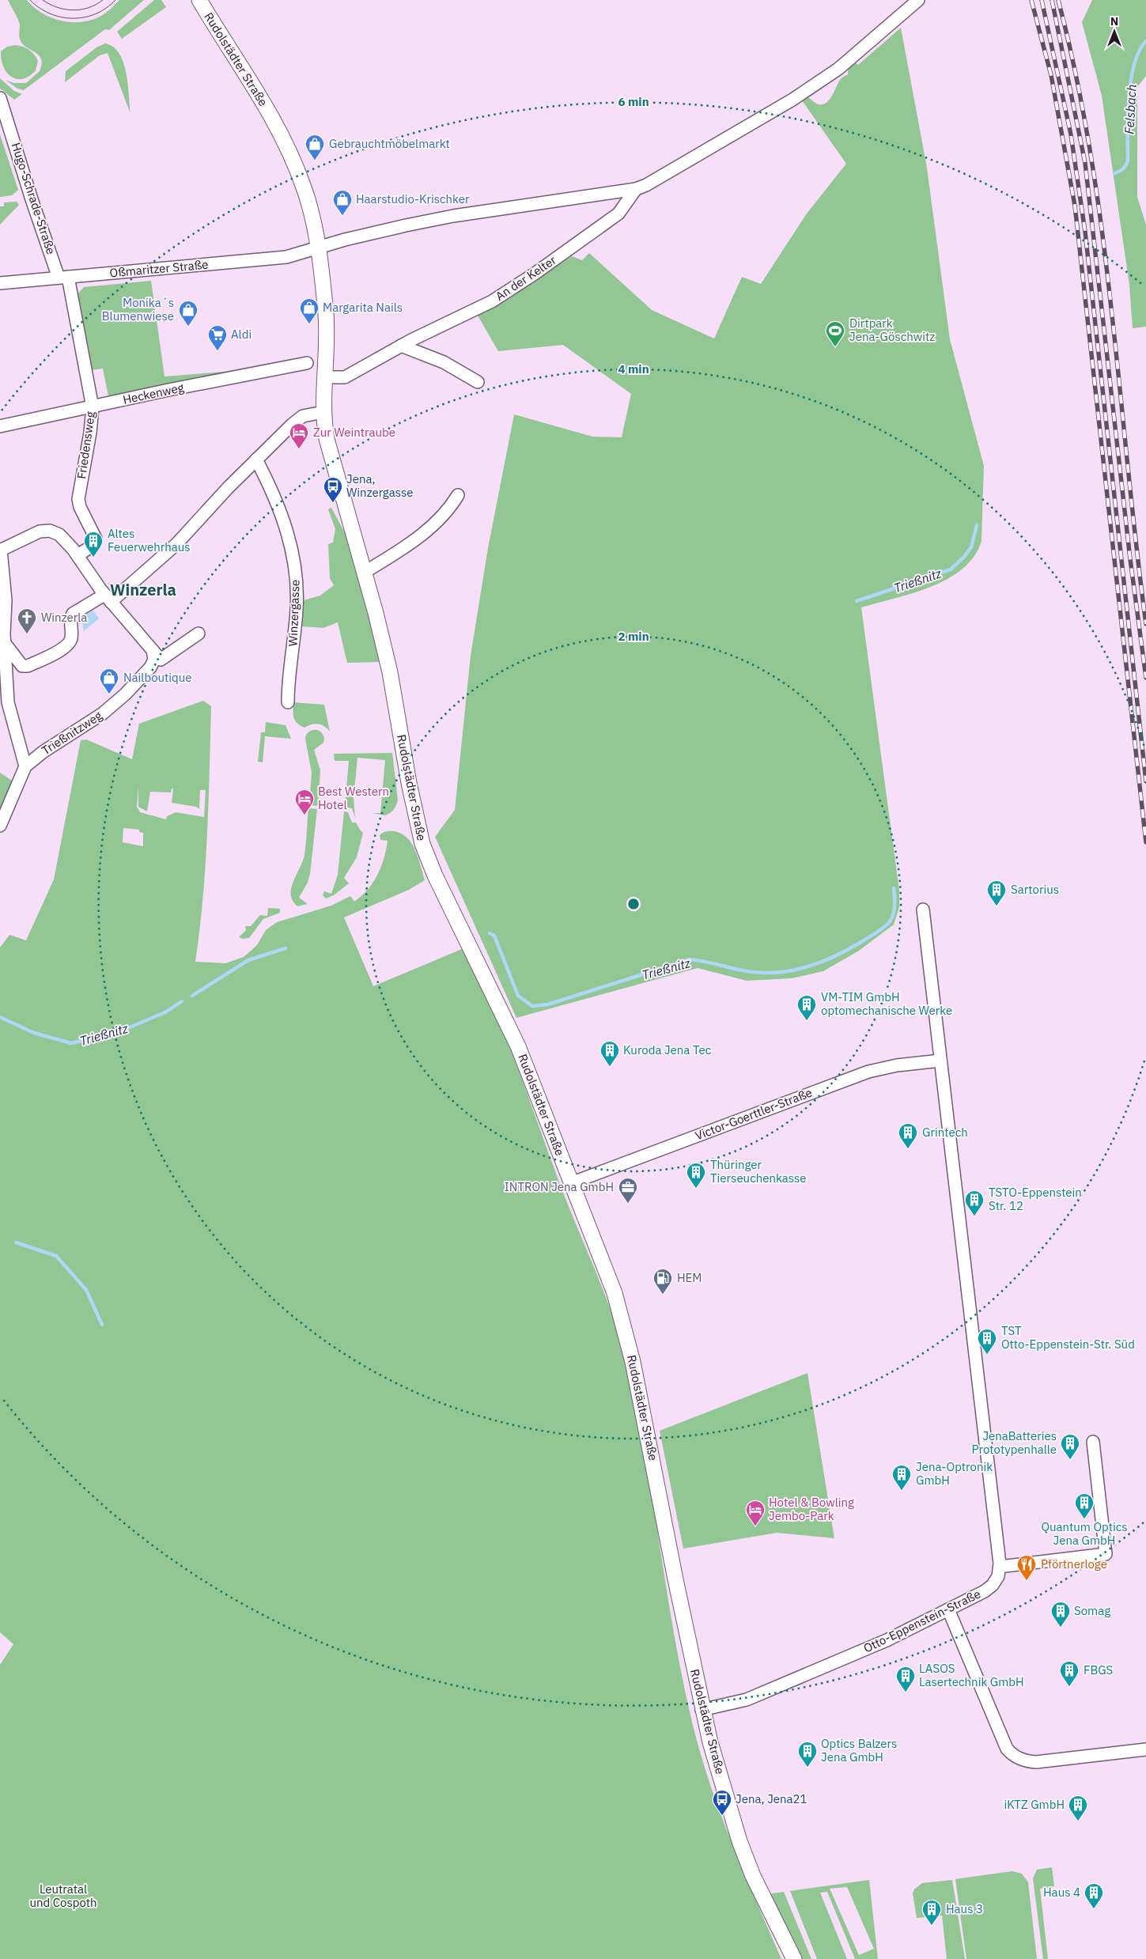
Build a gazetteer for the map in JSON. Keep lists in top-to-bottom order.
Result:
{
  "streets": {
    "street": [
      "Rudolstädter Straße",
      "Hugo-Schrade-Straße",
      "Oßmaritzer Straße",
      "An der Kelter",
      "Heckenweg",
      "Friedensweg",
      "Winzergasse",
      "Trießnitzweg",
      "Victor-Goerttler-Straße",
      "Otto-Eppenstein-Straße"
    ]
  },
  "crossings": [
    ["Rudolstädter Straße", "Oßmaritzer Straße"],
    ["Rudolstädter Straße", "An der Kelter"],
    ["Rudolstädter Straße", "Victor-Goerttler-Straße"],
    ["Rudolstädter Straße", "Otto-Eppenstein-Straße"],
    ["Hugo-Schrade-Straße", "Oßmaritzer Straße"],
    ["Hugo-Schrade-Straße", "Friedensweg"],
    ["Oßmaritzer Straße", "An der Kelter"],
    ["Oßmaritzer Straße", "Friedensweg"],
    ["Heckenweg", "Friedensweg"],
    ["Victor-Goerttler-Straße", "Otto-Eppenstein-Straße"]
  ],
  "districts": ["Winzerla"],
  "water": ["Felsbach", "Trießnitz"],
  "parks": ["Leutratal und Cospoth"],
  "places": {
    "shop": [
      "Gebrauchtmöbelmarkt",
      "Haarstudio-Krischker",
      "Margarita Nails",
      "Monika´s Blumenwiese",
      "Nailboutique"
    ],
    "sports": ["Dirtpark Jena-Göschwitz"],
    "supermarket": ["Aldi"],
    "hotel": ["Zur Weintraube", "Best Western Hotel", "Hotel & Bowling Jembo-Park"],
    "bus stop": ["Jena, Winzergasse", "Jena, Jena21"],
    "building": [
      "Altes Feuerwehrhaus",
      "Sartorius",
      "VM-TIM GmbH optomechanische Werke",
      "Kuroda Jena Tec",
      "Grintech",
      "Thüringer Tierseuchenkasse",
      "TSTO-Eppenstein Str. 12",
      "TST Otto-Eppenstein-Str. Süd",
      "JenaBatteries Prototypenhalle",
      "Jena-Optronik GmbH",
      "Quantum Optics Jena GmbH",
      "Somag",
      "FBGS",
      "LASOS Lasertechnik GmbH",
      "Optics Balzers Jena GmbH",
      "iKTZ GmbH",
      "Haus 4",
      "Haus 3"
    ],
    "church": ["Winzerla"],
    "office": ["INTRON Jena GmbH"],
    "fuel station": ["HEM"],
    "restaurant": ["Pförtnerloge"]
  },
  "north": "top",
  "rings": ["6 min", "4 min", "2 min"]
}
